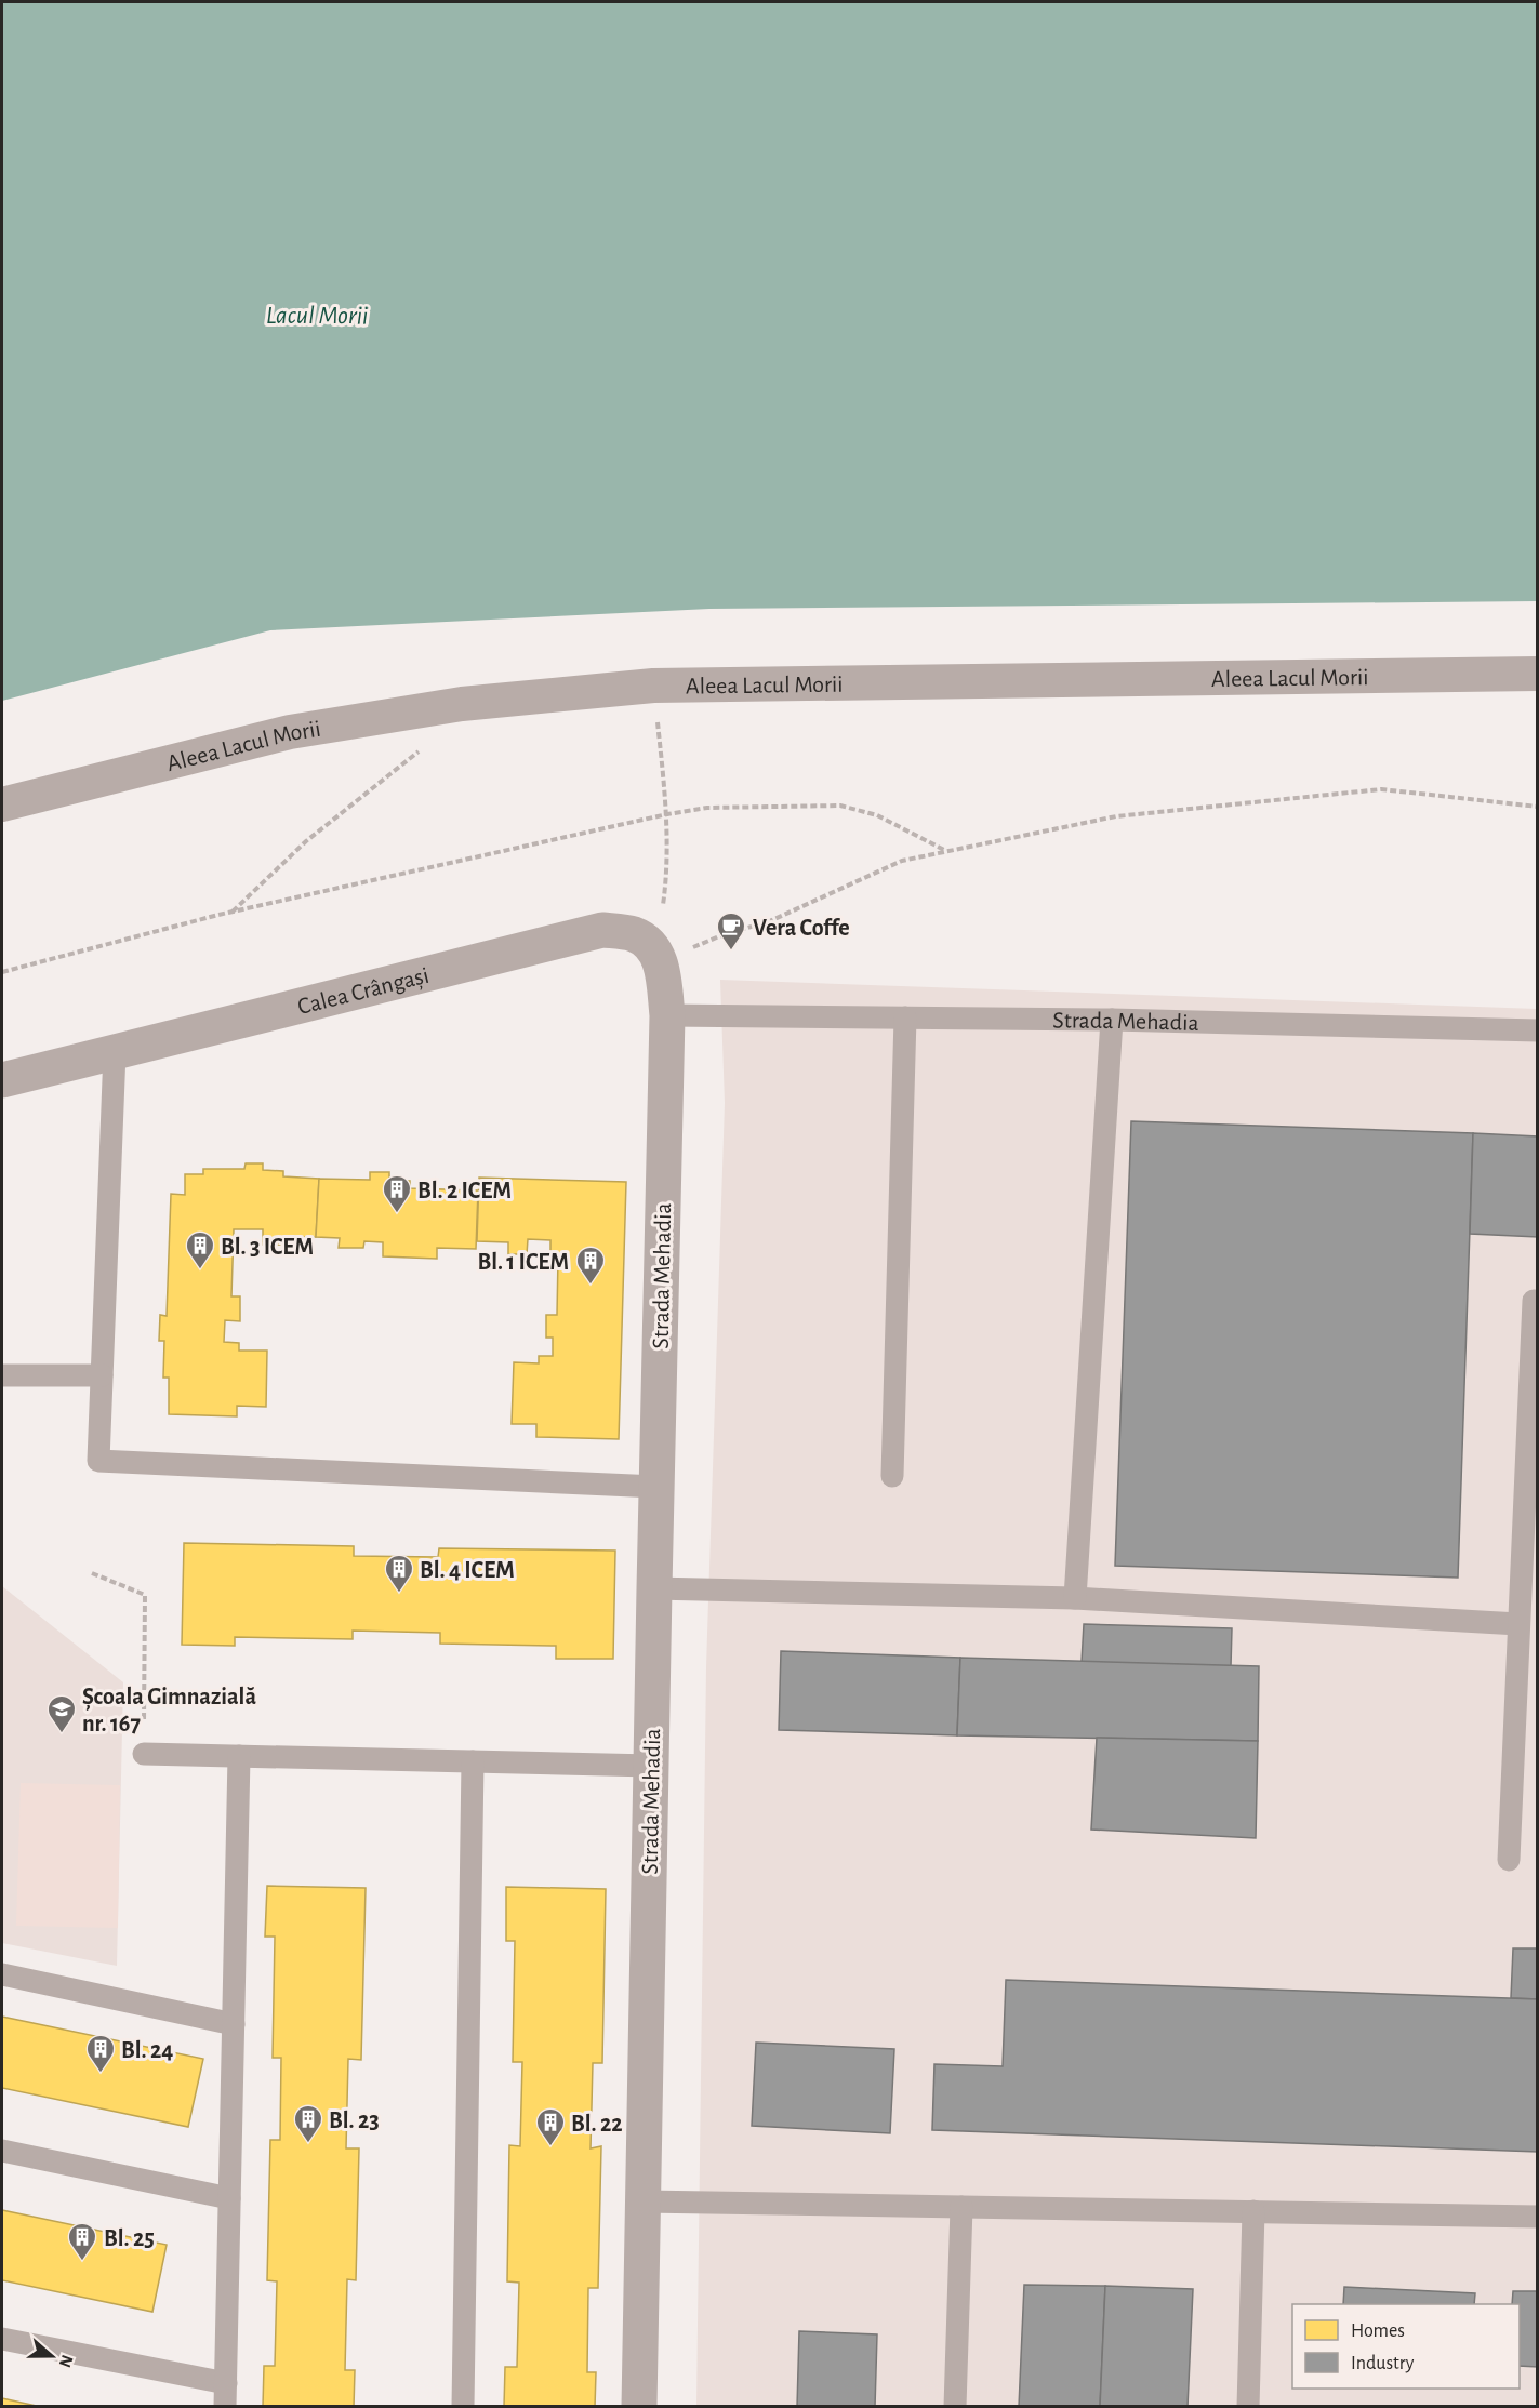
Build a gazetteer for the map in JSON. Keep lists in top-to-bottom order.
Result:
{
  "streets": {
    "street": ["Aleea Lacul Morii", "Calea Crângași", "Strada Mehadia"]
  },
  "water": ["Lacul Morii"],
  "places": {
    "cafe": ["Vera Coffe"],
    "building": [
      "Bl. 2 ICEM",
      "Bl. 3 ICEM",
      "Bl. 1 ICEM",
      "Bl. 4 ICEM",
      "Bl. 24",
      "Bl. 23",
      "Bl. 22",
      "Bl. 25"
    ],
    "school or university": ["Școala Gimnazială nr. 167"]
  },
  "legend": ["Homes", "Industry"],
  "north": "right"
}
